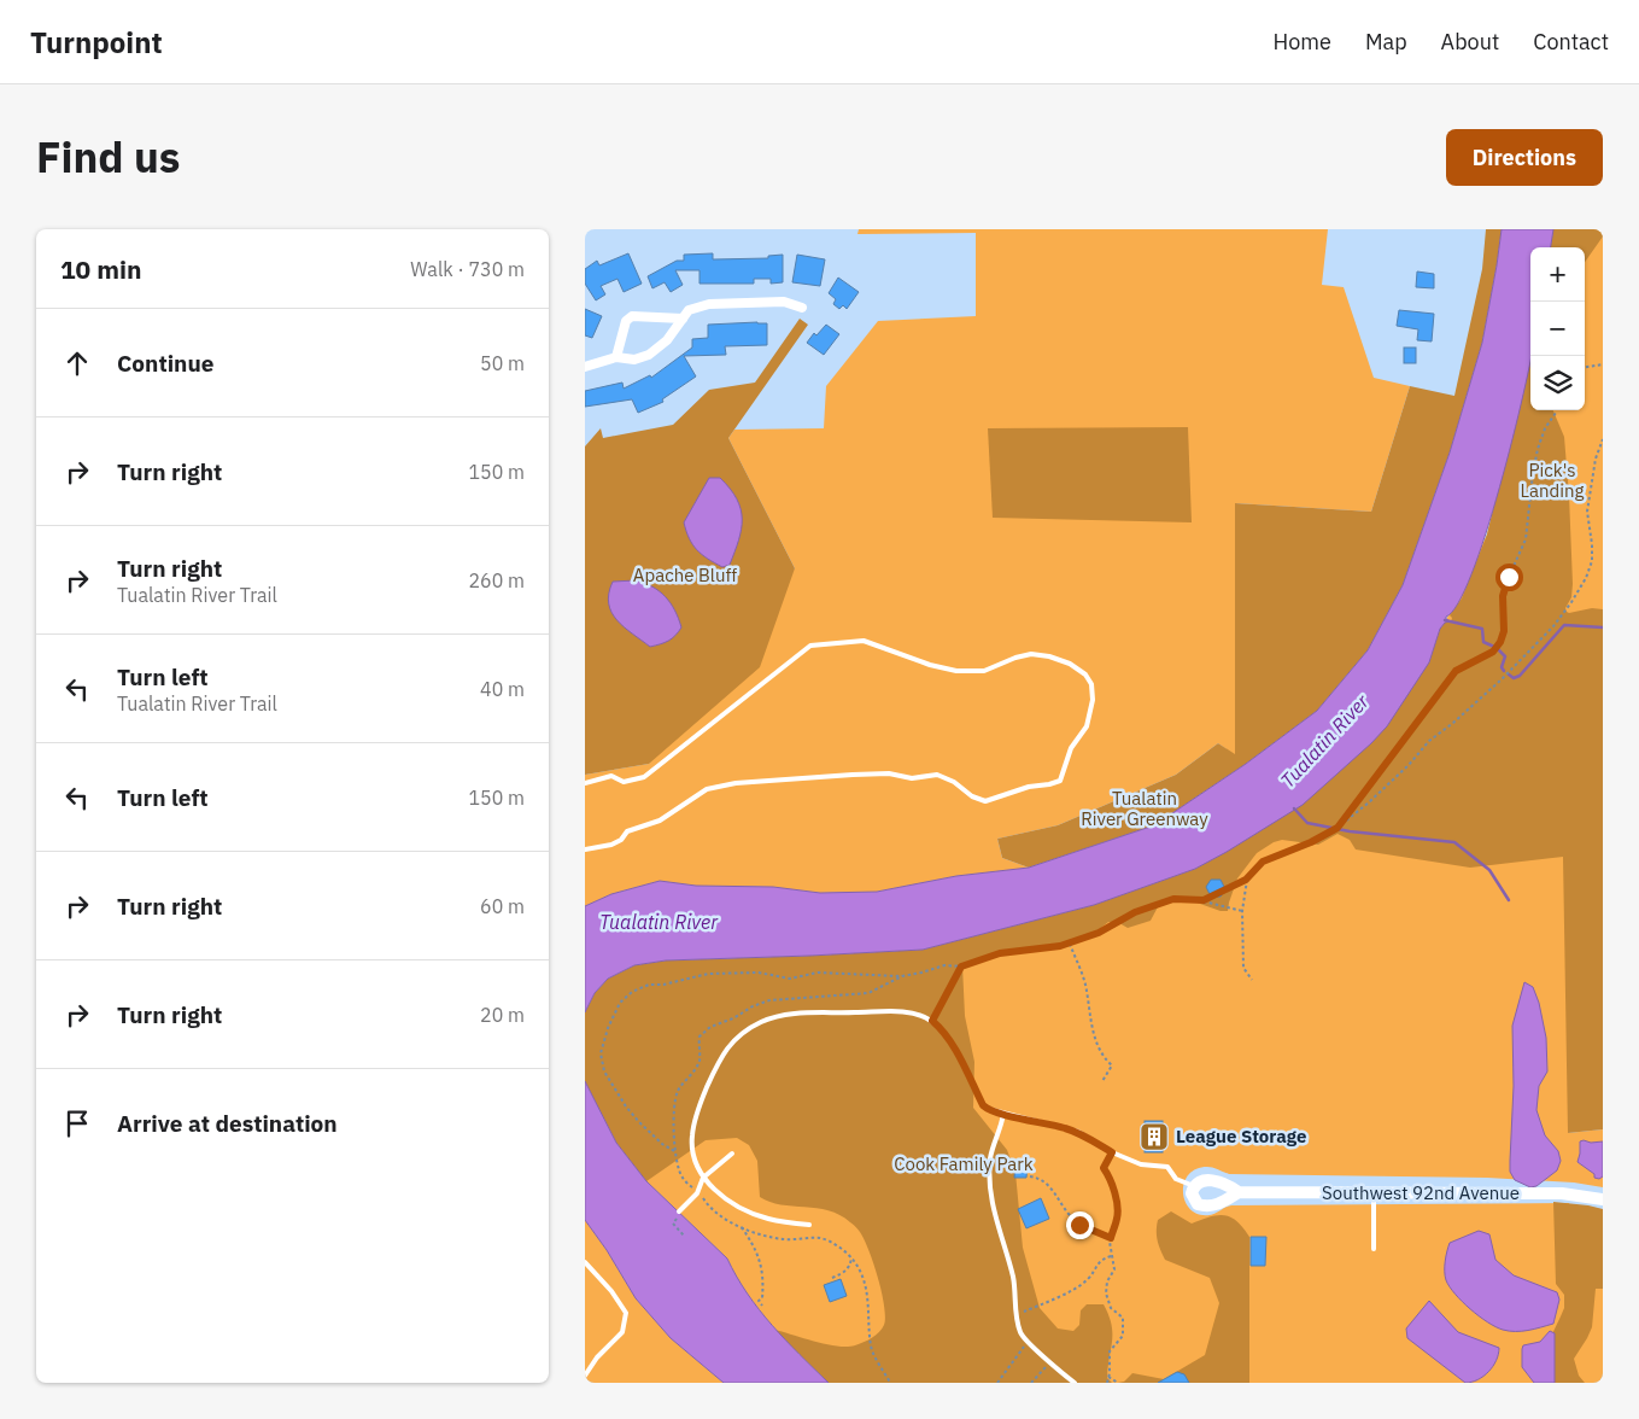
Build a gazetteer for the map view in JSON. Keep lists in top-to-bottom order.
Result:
{
  "streets": {
    "street": ["Southwest 92nd Avenue"]
  },
  "water": ["Tualatin River"],
  "parks": [
    "Pick's Landing",
    "Apache Bluff",
    "Tualatin River Greenway",
    "Cook Family Park"
  ],
  "places": {
    "building": ["League Storage"]
  },
  "page": {
    "header": "Turnpoint",
    "nav": [
      "Home",
      "Map",
      "About",
      "Contact"
    ],
    "title": "Find us",
    "buttons": "Directions",
    "heading": ["10 min", "Walk · 730 m"],
    "map_buttons": ["+", "−"],
    "list": [
      ["Continue", "50 m"],
      ["Turn right", "150 m"],
      ["Turn right", "Tualatin River Trail", "260 m"],
      ["Turn left", "Tualatin River Trail", "40 m"],
      ["Turn left", "150 m"],
      ["Turn right", "60 m"],
      ["Turn right", "20 m"],
      "Arrive at destination"
    ]
  }
}
